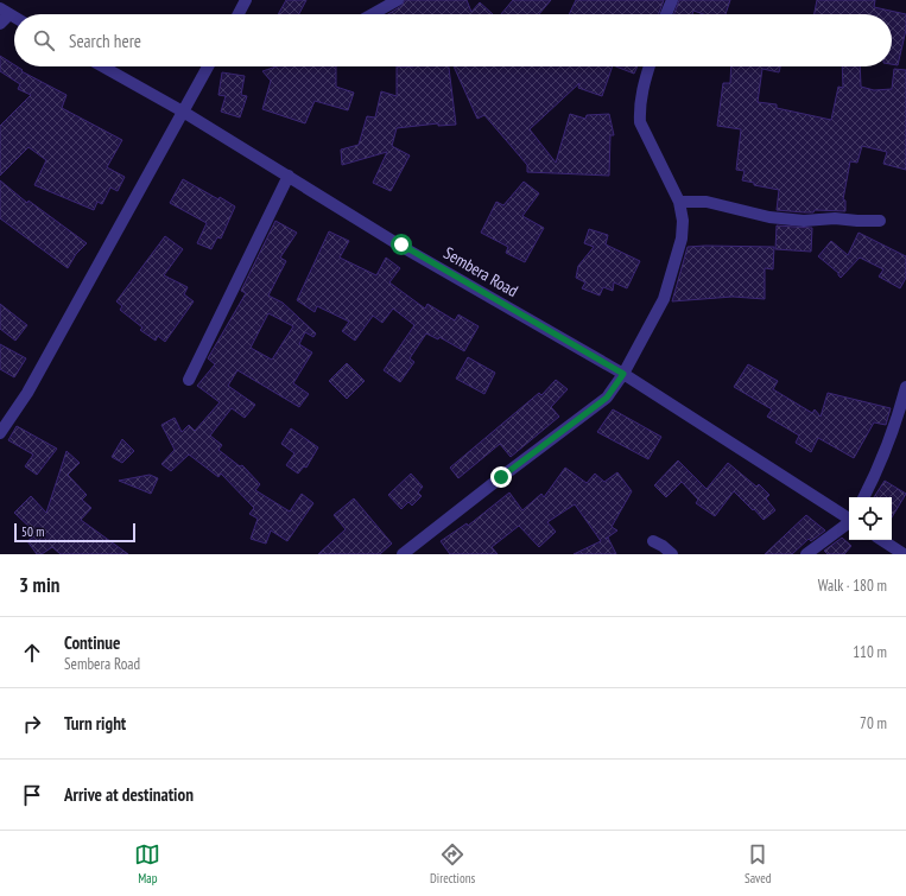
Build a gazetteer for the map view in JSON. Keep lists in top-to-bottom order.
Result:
{
  "streets": {
    "street": ["Sembera Road"]
  },
  "scale_bar": "50 m",
  "page": {
    "search": "Search here",
    "scale": "50 m",
    "heading": ["3 min", "Walk · 180 m"],
    "list": [
      ["Continue", "Sembera Road", "110 m"],
      ["Turn right", "70 m"],
      "Arrive at destination"
    ],
    "nav": ["Map", "Directions", "Saved"]
  }
}
